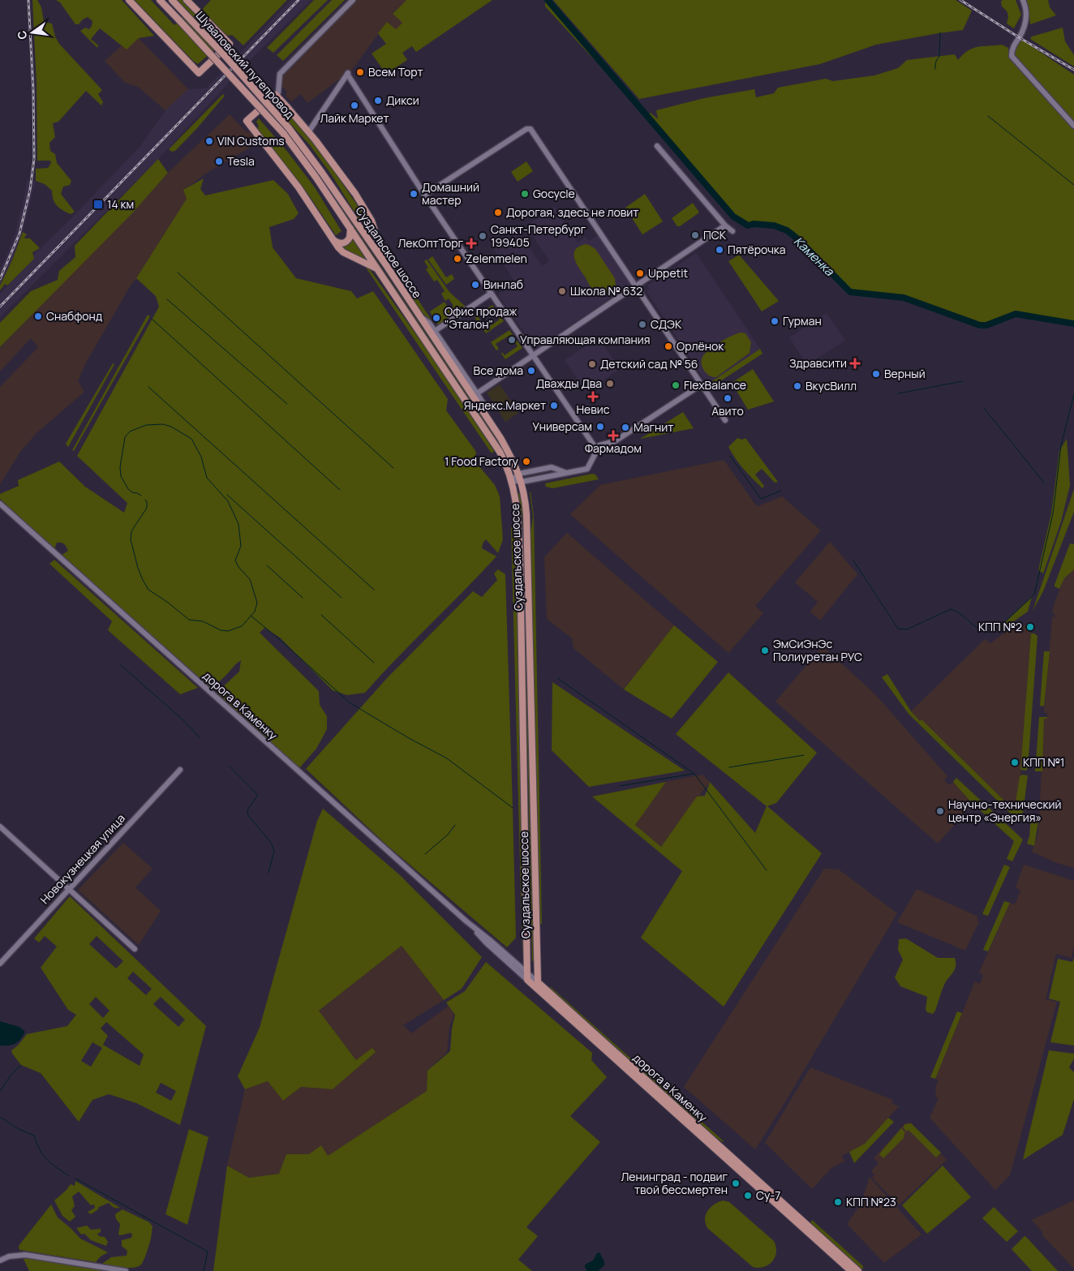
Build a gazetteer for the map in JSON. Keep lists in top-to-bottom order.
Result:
{
  "streets": {
    "main road": ["Шуваловский путепровод", "Суздальское шоссе", "дорога в Каменку"],
    "street": ["Новокузнецкая улица"]
  },
  "crossings": [
    ["Шуваловский путепровод", "Суздальское шоссе"],
    ["Суздальское шоссе", "дорога в Каменку"]
  ],
  "water": ["Каменка"],
  "places": {
    "other": [
      "Всем Торт",
      "Дикси",
      "Лайк Маркет",
      "VIN Customs",
      "Tesla",
      "Домашний мастер",
      "Gocycle",
      "Дорогая, здесь не ловит",
      "ПСК",
      "Санкт-Петербург 199405",
      "Пятёрочка",
      "Zelenmelen",
      "Uppetit",
      "Винлаб",
      "Школа № 632",
      "Снабфонд",
      "Офис продаж \"Эталон\"",
      "Гурман",
      "СДЭК",
      "Управляющая компания",
      "Орлёнок",
      "Детский сад № 56",
      "Все дома",
      "Верный",
      "Дважды Два",
      "FlexBalance",
      "ВкусВилл",
      "Авито",
      "Яндекс.Маркет",
      "Универсам",
      "Магнит",
      "1 Food Factory",
      "КПП №2",
      "ЭмСиЭнЭс Полиуретан РУС",
      "КПП №1",
      "Научно-технический центр «Энергия»",
      "Ленинград - подвиг твой бессмертен",
      "Су-7",
      "КПП №23"
    ],
    "transit": ["14 км"],
    "health": [
      "ЛекОптТорг",
      "Здравсити",
      "Невис",
      "Фармадом"
    ]
  },
  "north": "left"
}
